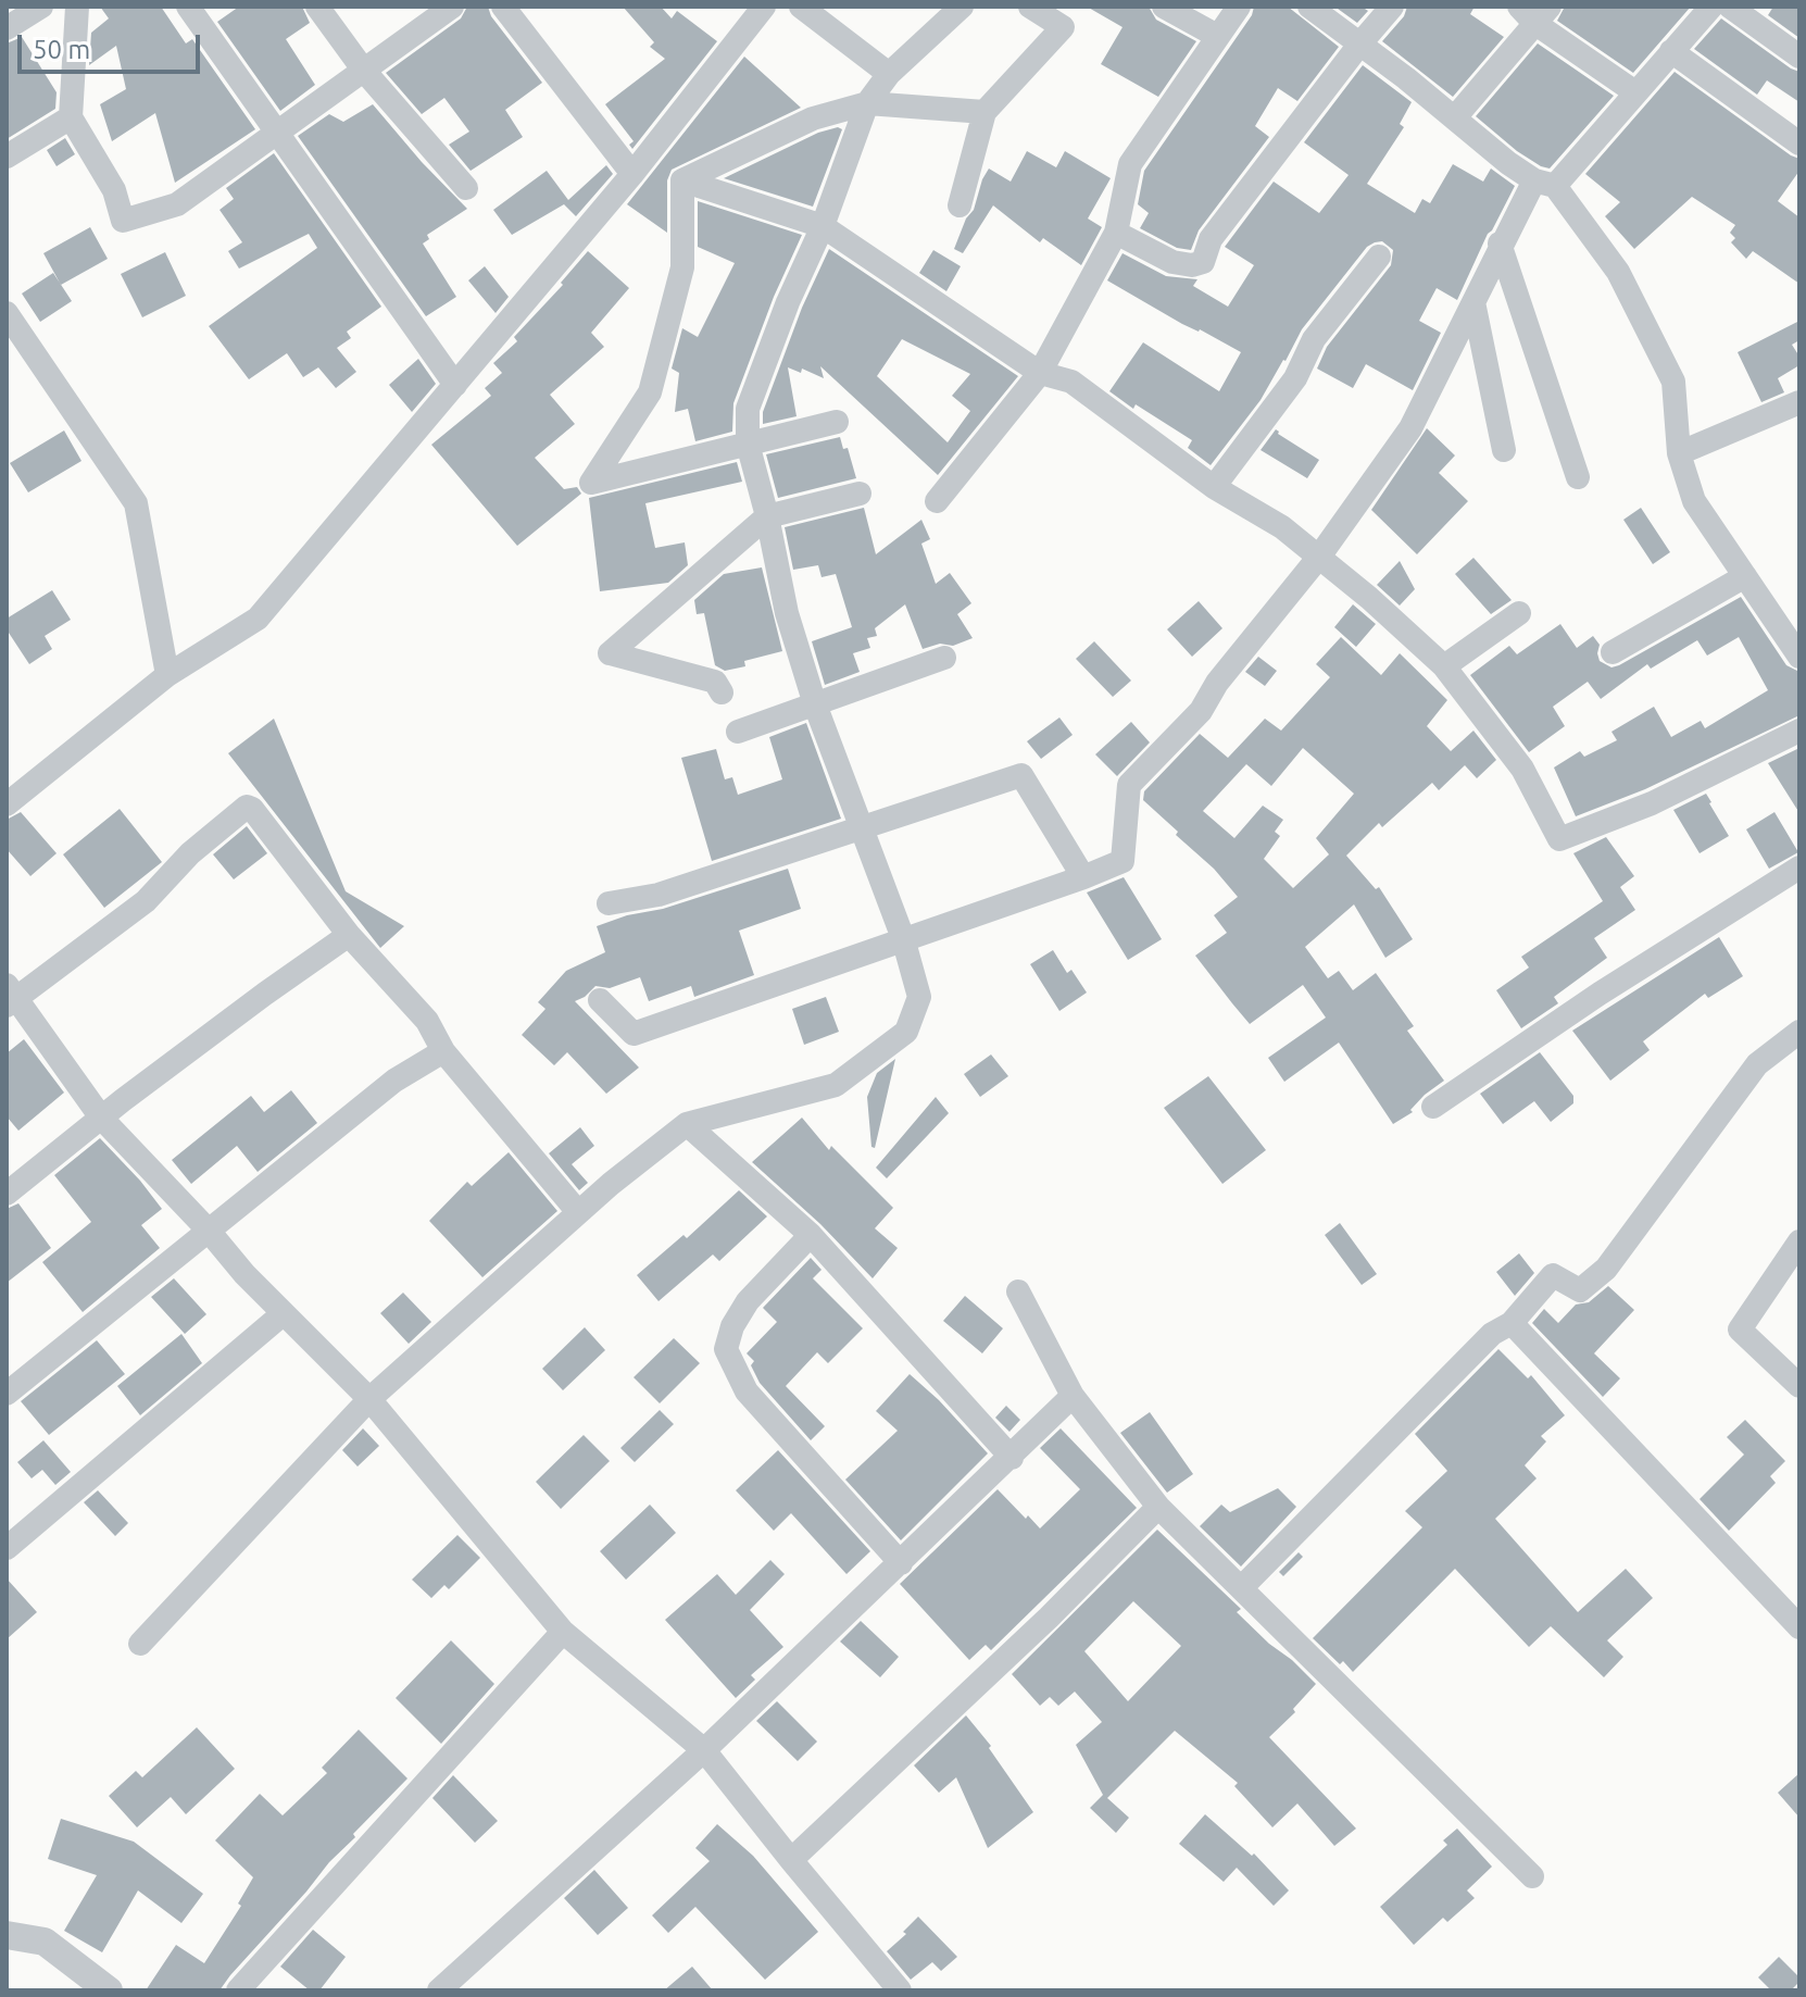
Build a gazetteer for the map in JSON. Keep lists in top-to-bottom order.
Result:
{
  "scale_bar": "50 m"
}
